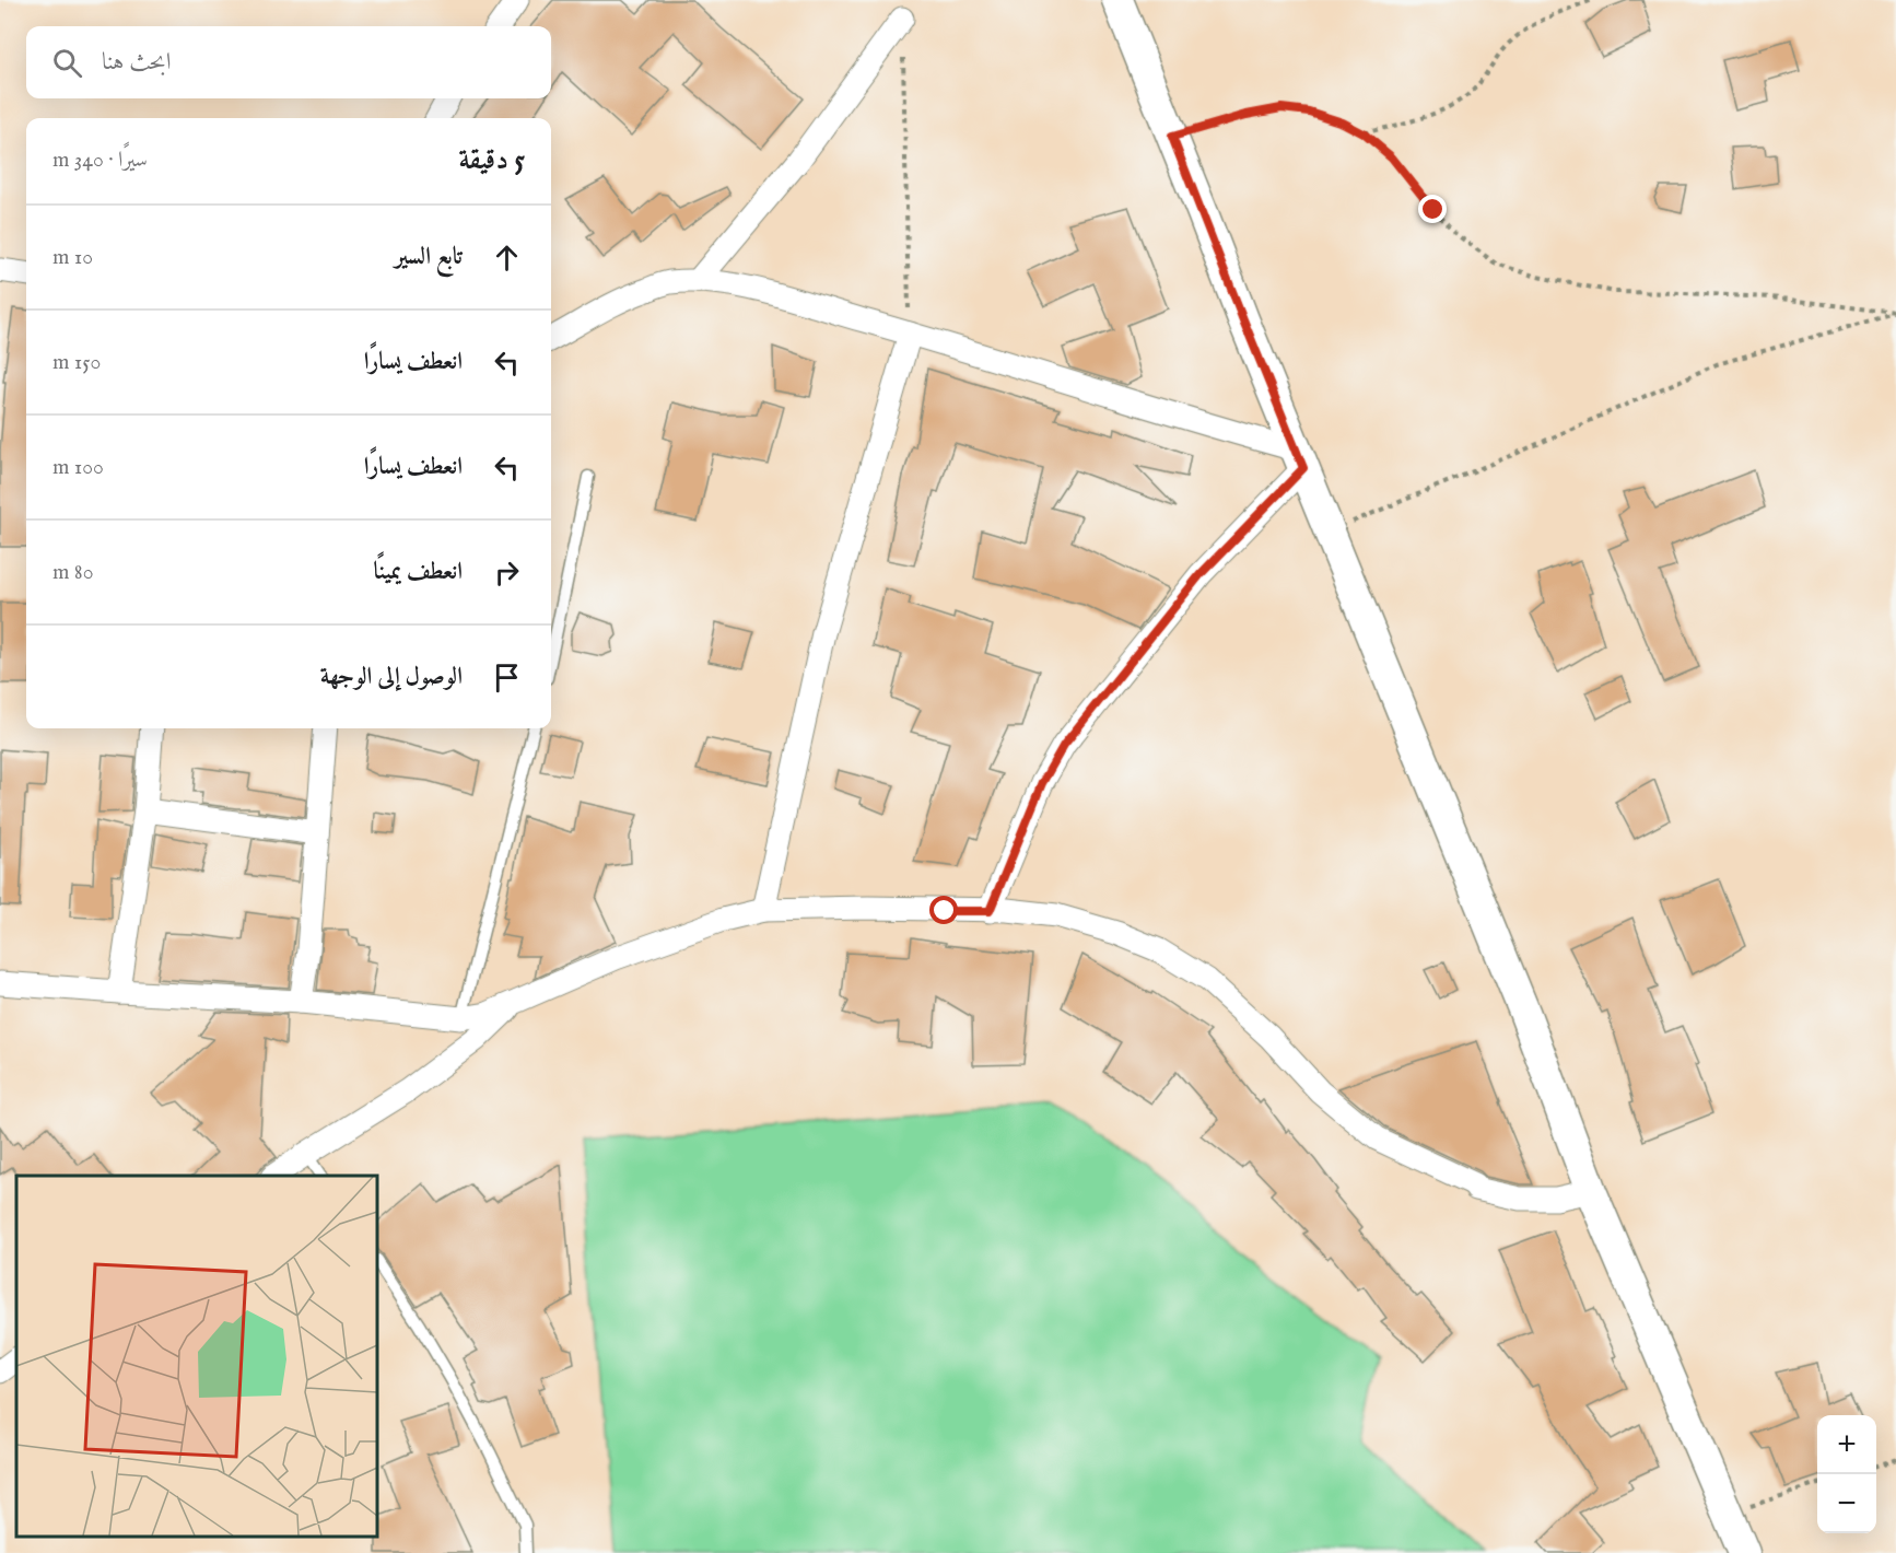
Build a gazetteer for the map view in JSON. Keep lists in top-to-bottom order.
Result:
{
  "page": {
    "search": "ابحث هنا",
    "heading": ["5 دقيقة", "سيرًا · 340 m"],
    "list": [
      ["تابع السير", "10 m"],
      ["انعطف يسارًا", "150 m"],
      ["انعطف يسارًا", "100 m"],
      ["انعطف يمينًا", "80 m"],
      "الوصول إلى الوجهة"
    ],
    "map_buttons": ["+", "−"]
  }
}
